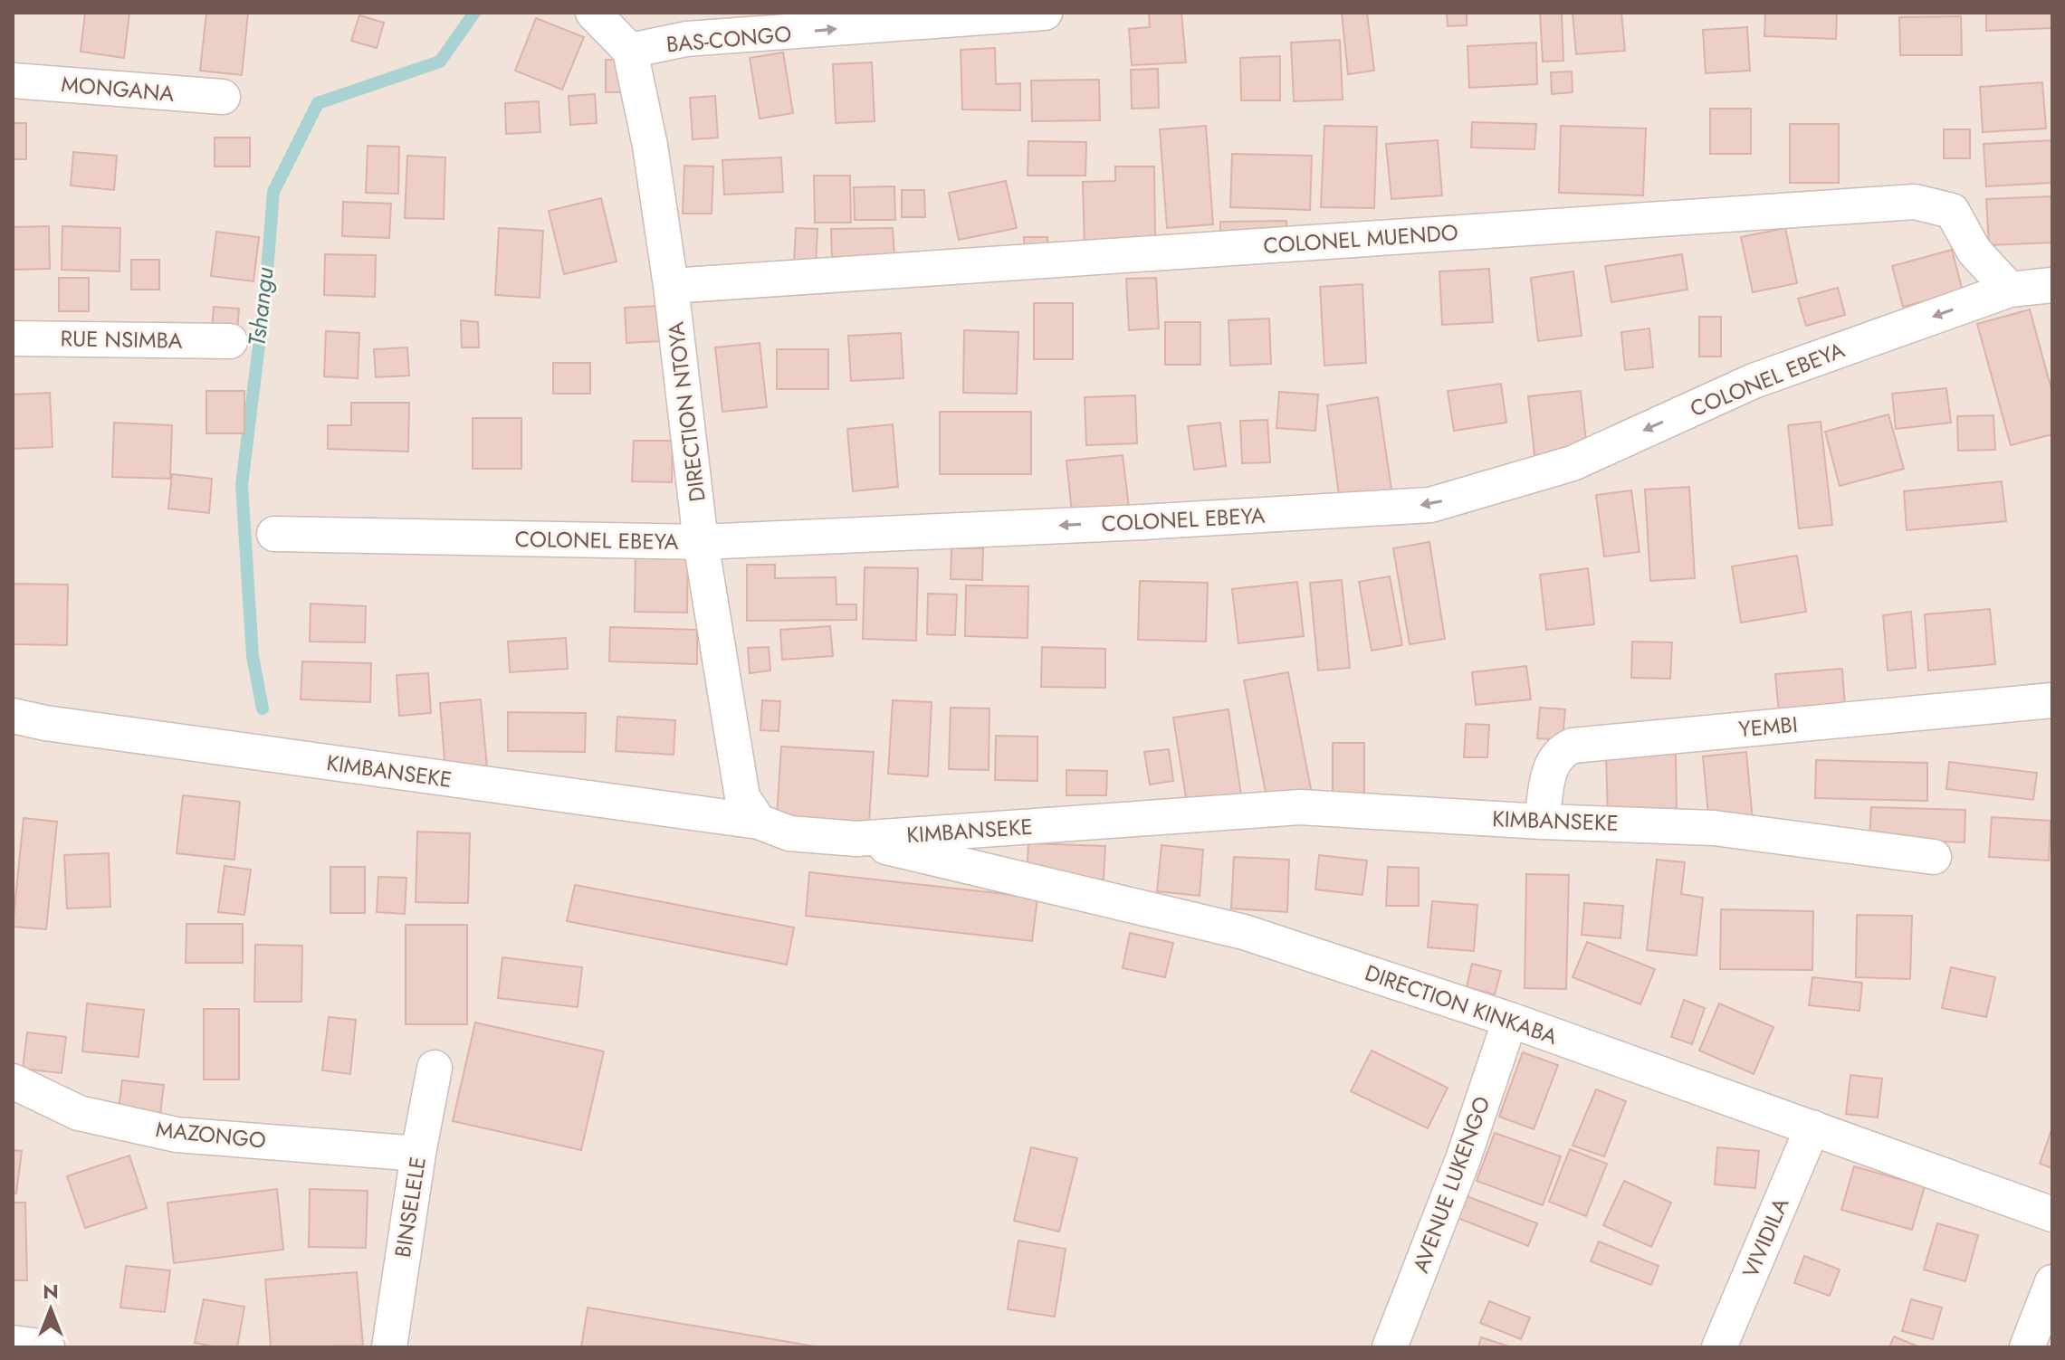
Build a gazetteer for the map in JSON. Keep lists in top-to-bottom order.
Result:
{
  "streets": {
    "street": [
      "BAS-CONGO",
      "MONGANA",
      "COLONEL MUENDO",
      "RUE NSIMBA",
      "COLONEL EBEYA",
      "DIRECTION NTOYA",
      "YEMBI",
      "KIMBANSEKE",
      "DIRECTION KINKABA",
      "MAZONGO",
      "AVENUE LUKENGO",
      "BINSELELE",
      "VIVIDILA"
    ]
  },
  "crossings": [
    ["BAS-CONGO", "DIRECTION NTOYA"],
    ["COLONEL MUENDO", "COLONEL EBEYA"],
    ["COLONEL MUENDO", "DIRECTION NTOYA"],
    ["COLONEL EBEYA", "DIRECTION NTOYA"],
    ["DIRECTION NTOYA", "KIMBANSEKE"],
    ["YEMBI", "KIMBANSEKE"],
    ["KIMBANSEKE", "DIRECTION KINKABA"],
    ["DIRECTION KINKABA", "AVENUE LUKENGO"],
    ["DIRECTION KINKABA", "VIVIDILA"],
    ["MAZONGO", "BINSELELE"]
  ],
  "one_way": ["BAS-CONGO", "COLONEL EBEYA"],
  "water": ["Tshangu"],
  "north": "top"
}
